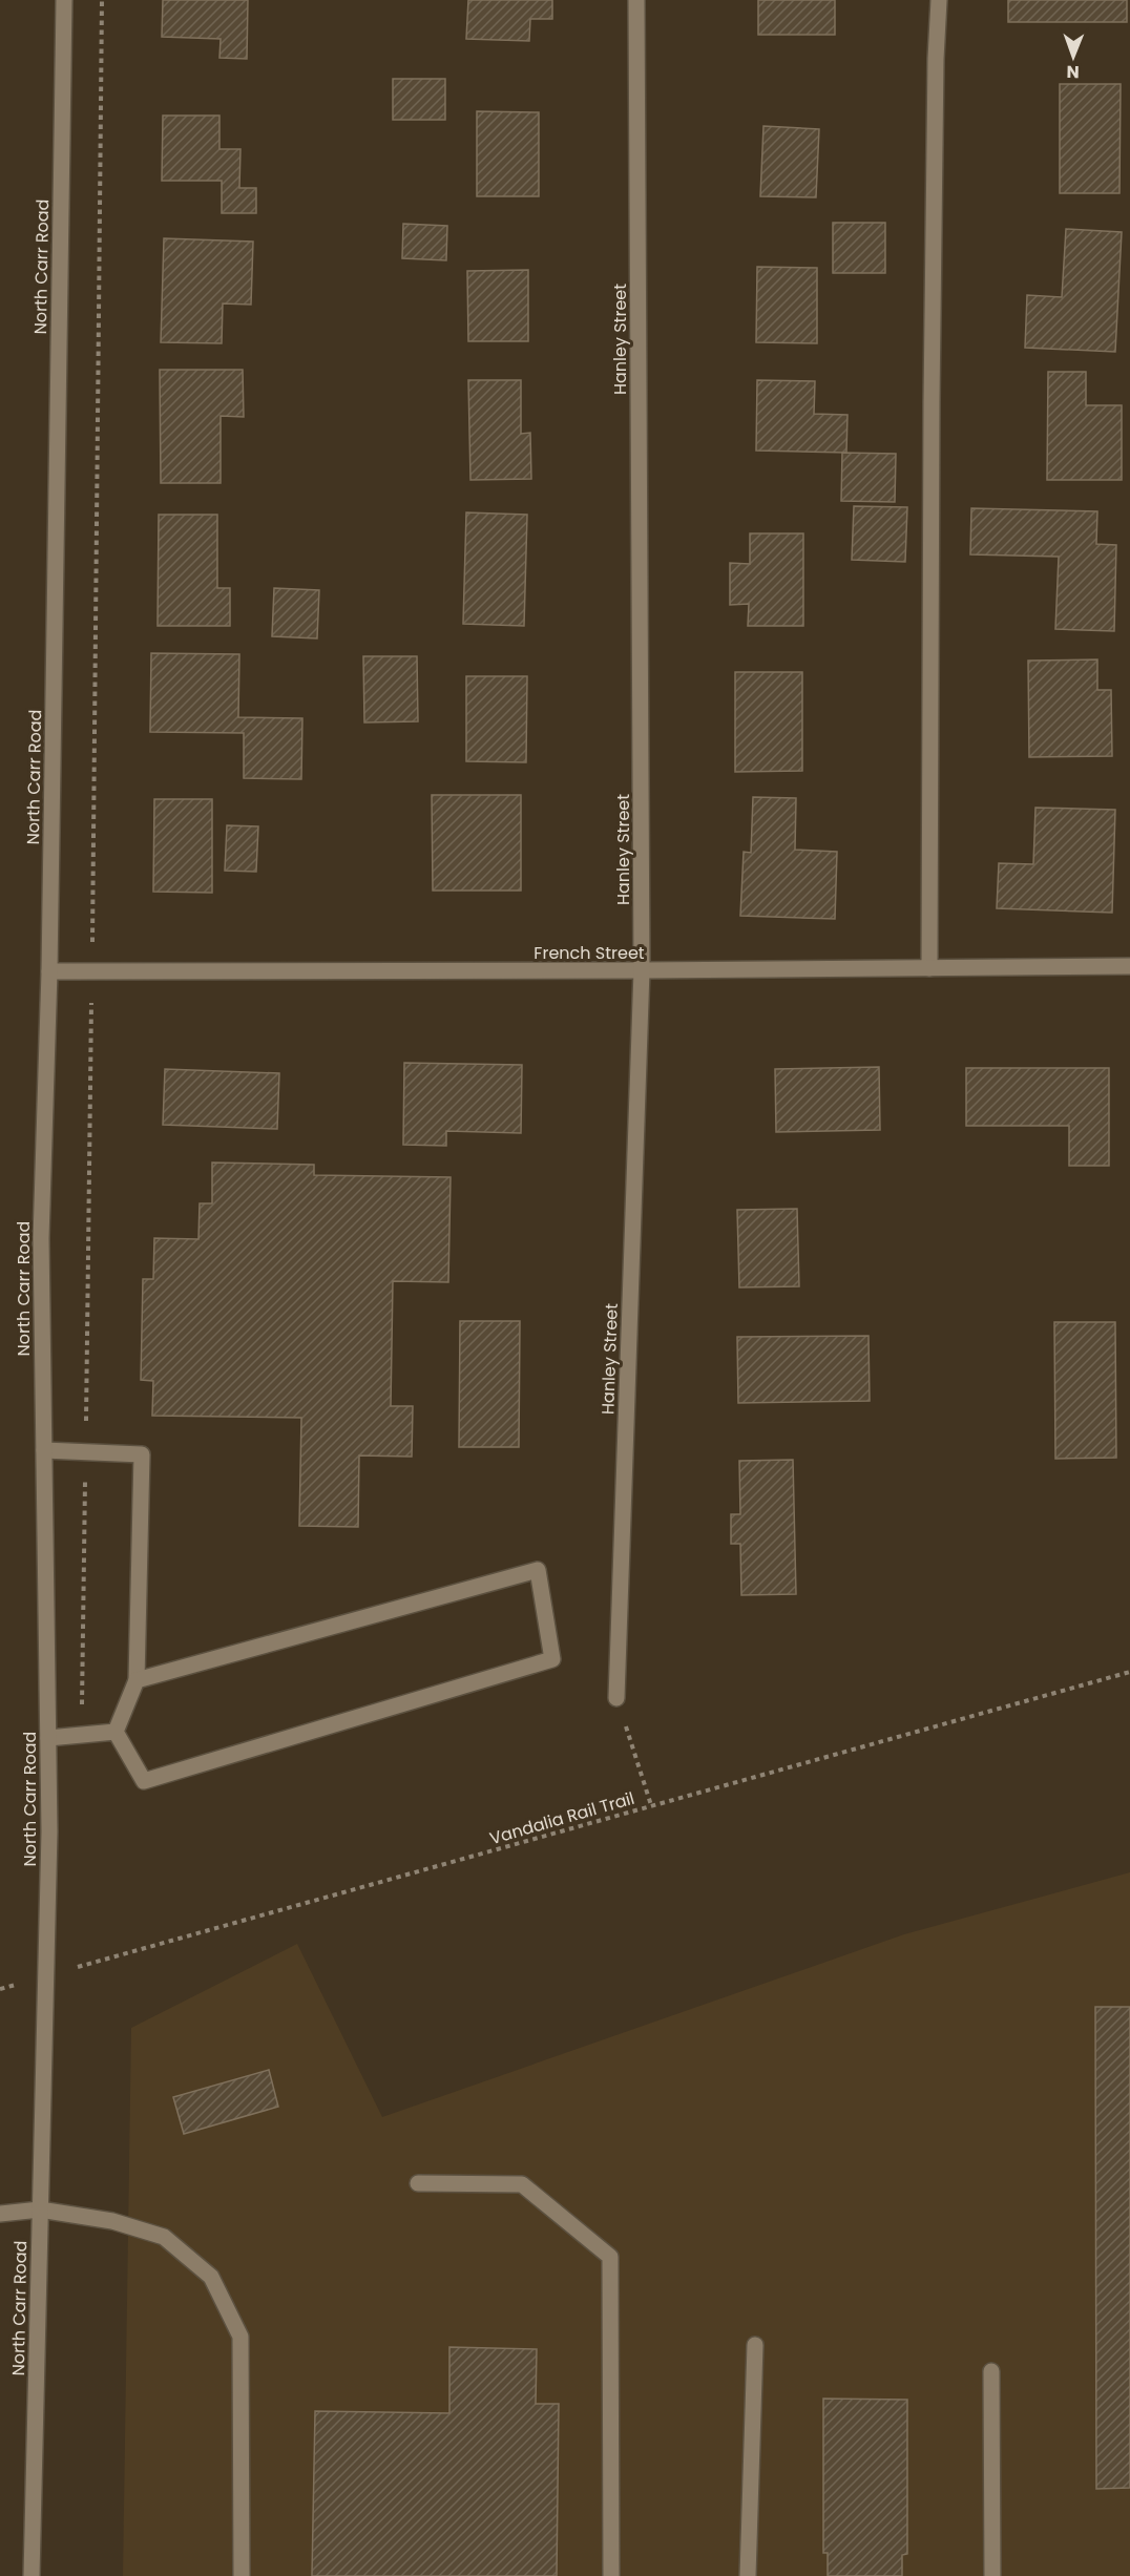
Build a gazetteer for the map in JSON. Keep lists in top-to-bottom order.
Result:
{
  "streets": {
    "street": ["North Carr Road", "Hanley Street", "French Street"],
    "path": ["Vandalia Rail Trail"]
  },
  "crossings": [
    ["North Carr Road", "French Street"],
    ["North Carr Road", "Vandalia Rail Trail"],
    ["Hanley Street", "French Street"]
  ],
  "north": "bottom"
}
